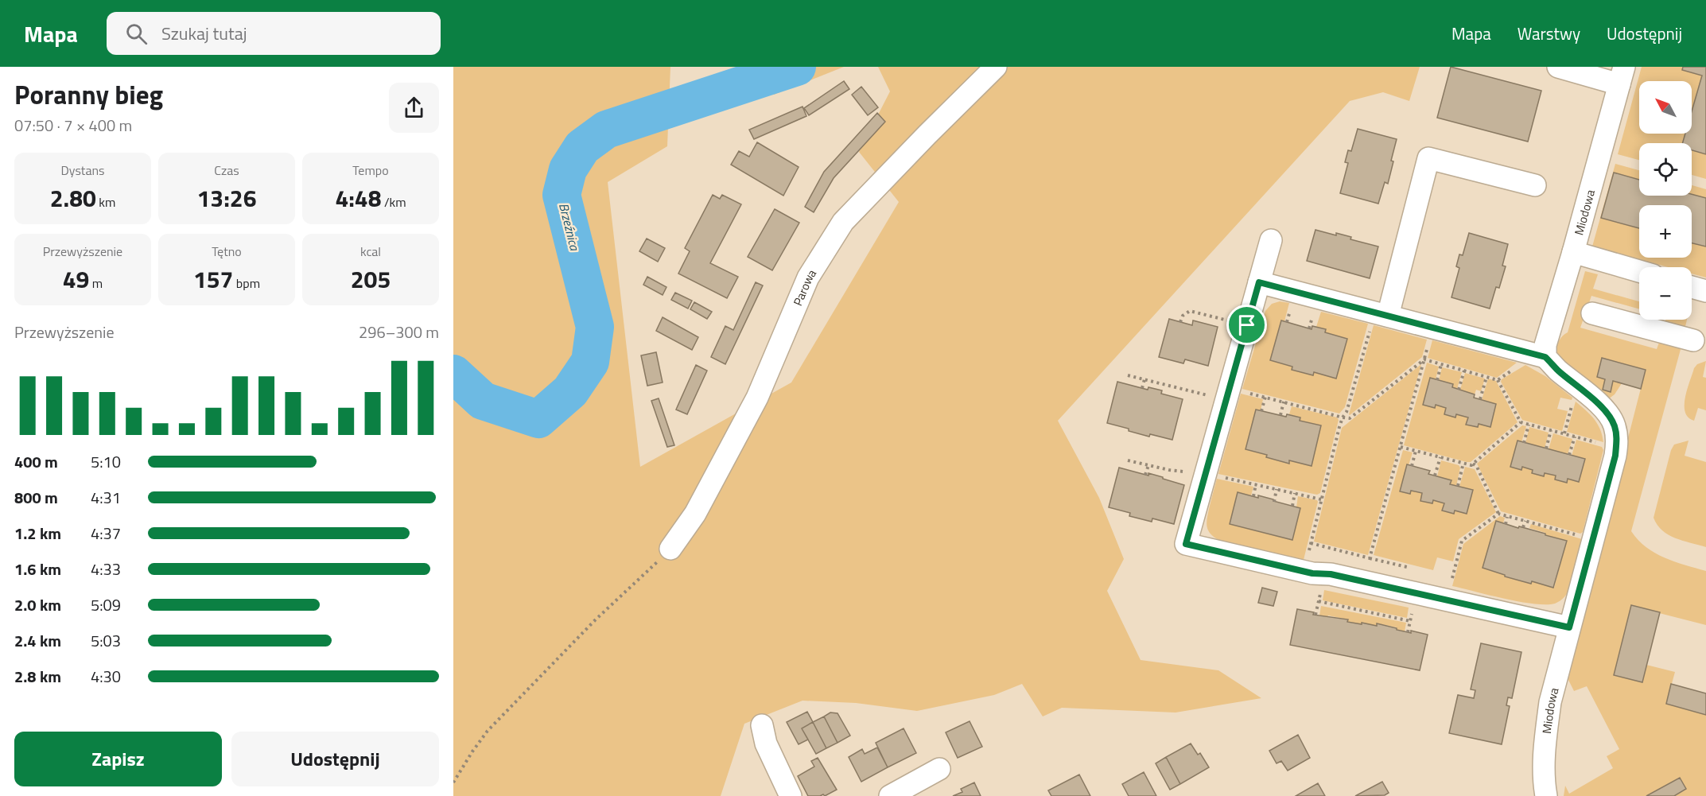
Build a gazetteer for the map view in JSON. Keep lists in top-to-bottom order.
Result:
{
  "streets": {
    "street": ["Miodowa", "Parowa"]
  },
  "water": ["Brzeźnica"],
  "north": "top left",
  "page": {
    "header": "Mapa",
    "search": "Szukaj tutaj",
    "nav": ["Mapa", "Warstwy", "Udostępnij"],
    "heading": ["Poranny bieg", "07:50 · 7 × 400 m"],
    "map_buttons": ["+", "−"],
    "stats": [
      ["Dystans", "2.80 km"],
      ["Czas", "13:26"],
      ["Tempo", "4:48 /km"],
      ["Przewyższenie", "49 m"],
      ["Tętno", "157 bpm"],
      ["kcal", "205"]
    ],
    "chart": ["Przewyższenie", "296–300 m"],
    "list": [
      {
        "name": "400 m",
        "note": "5:10"
      },
      {
        "name": "800 m",
        "note": "4:31"
      },
      {
        "name": "1.2 km",
        "note": "4:37"
      },
      {
        "name": "1.6 km",
        "note": "4:33"
      },
      {
        "name": "2.0 km",
        "note": "5:09"
      },
      {
        "name": "2.4 km",
        "note": "5:03"
      },
      {
        "name": "2.8 km",
        "note": "4:30"
      }
    ],
    "buttons": ["Zapisz", "Udostępnij"]
  }
}
